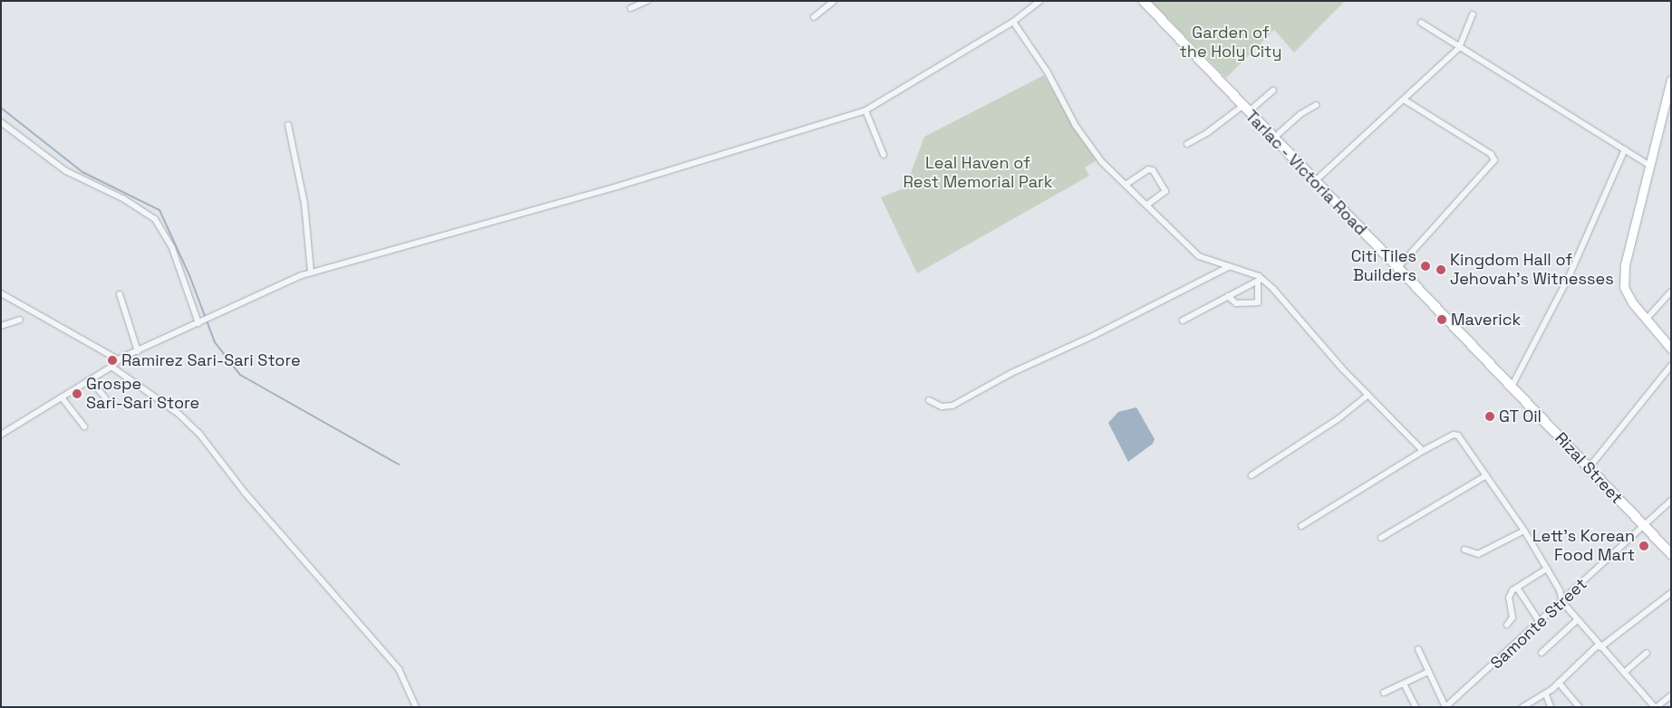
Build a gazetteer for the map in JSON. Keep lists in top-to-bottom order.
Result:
{
  "streets": {
    "main road": ["Tarlac - Victoria Road", "Rizal Street"],
    "street": ["Samonte Street"]
  },
  "crossings": [
    ["Tarlac - Victoria Road", "Rizal Street"],
    ["Rizal Street", "Samonte Street"]
  ],
  "parks": ["Garden of the Holy City", "Leal Haven of Rest Memorial Park"],
  "places": [
    "Citi Tiles Builders",
    "Kingdom Hall of Jehovah's Witnesses",
    "Maverick",
    "Ramirez Sari-Sari Store",
    "Grospe Sari-Sari Store",
    "GT Oil",
    "Lett's Korean Food Mart"
  ]
}
